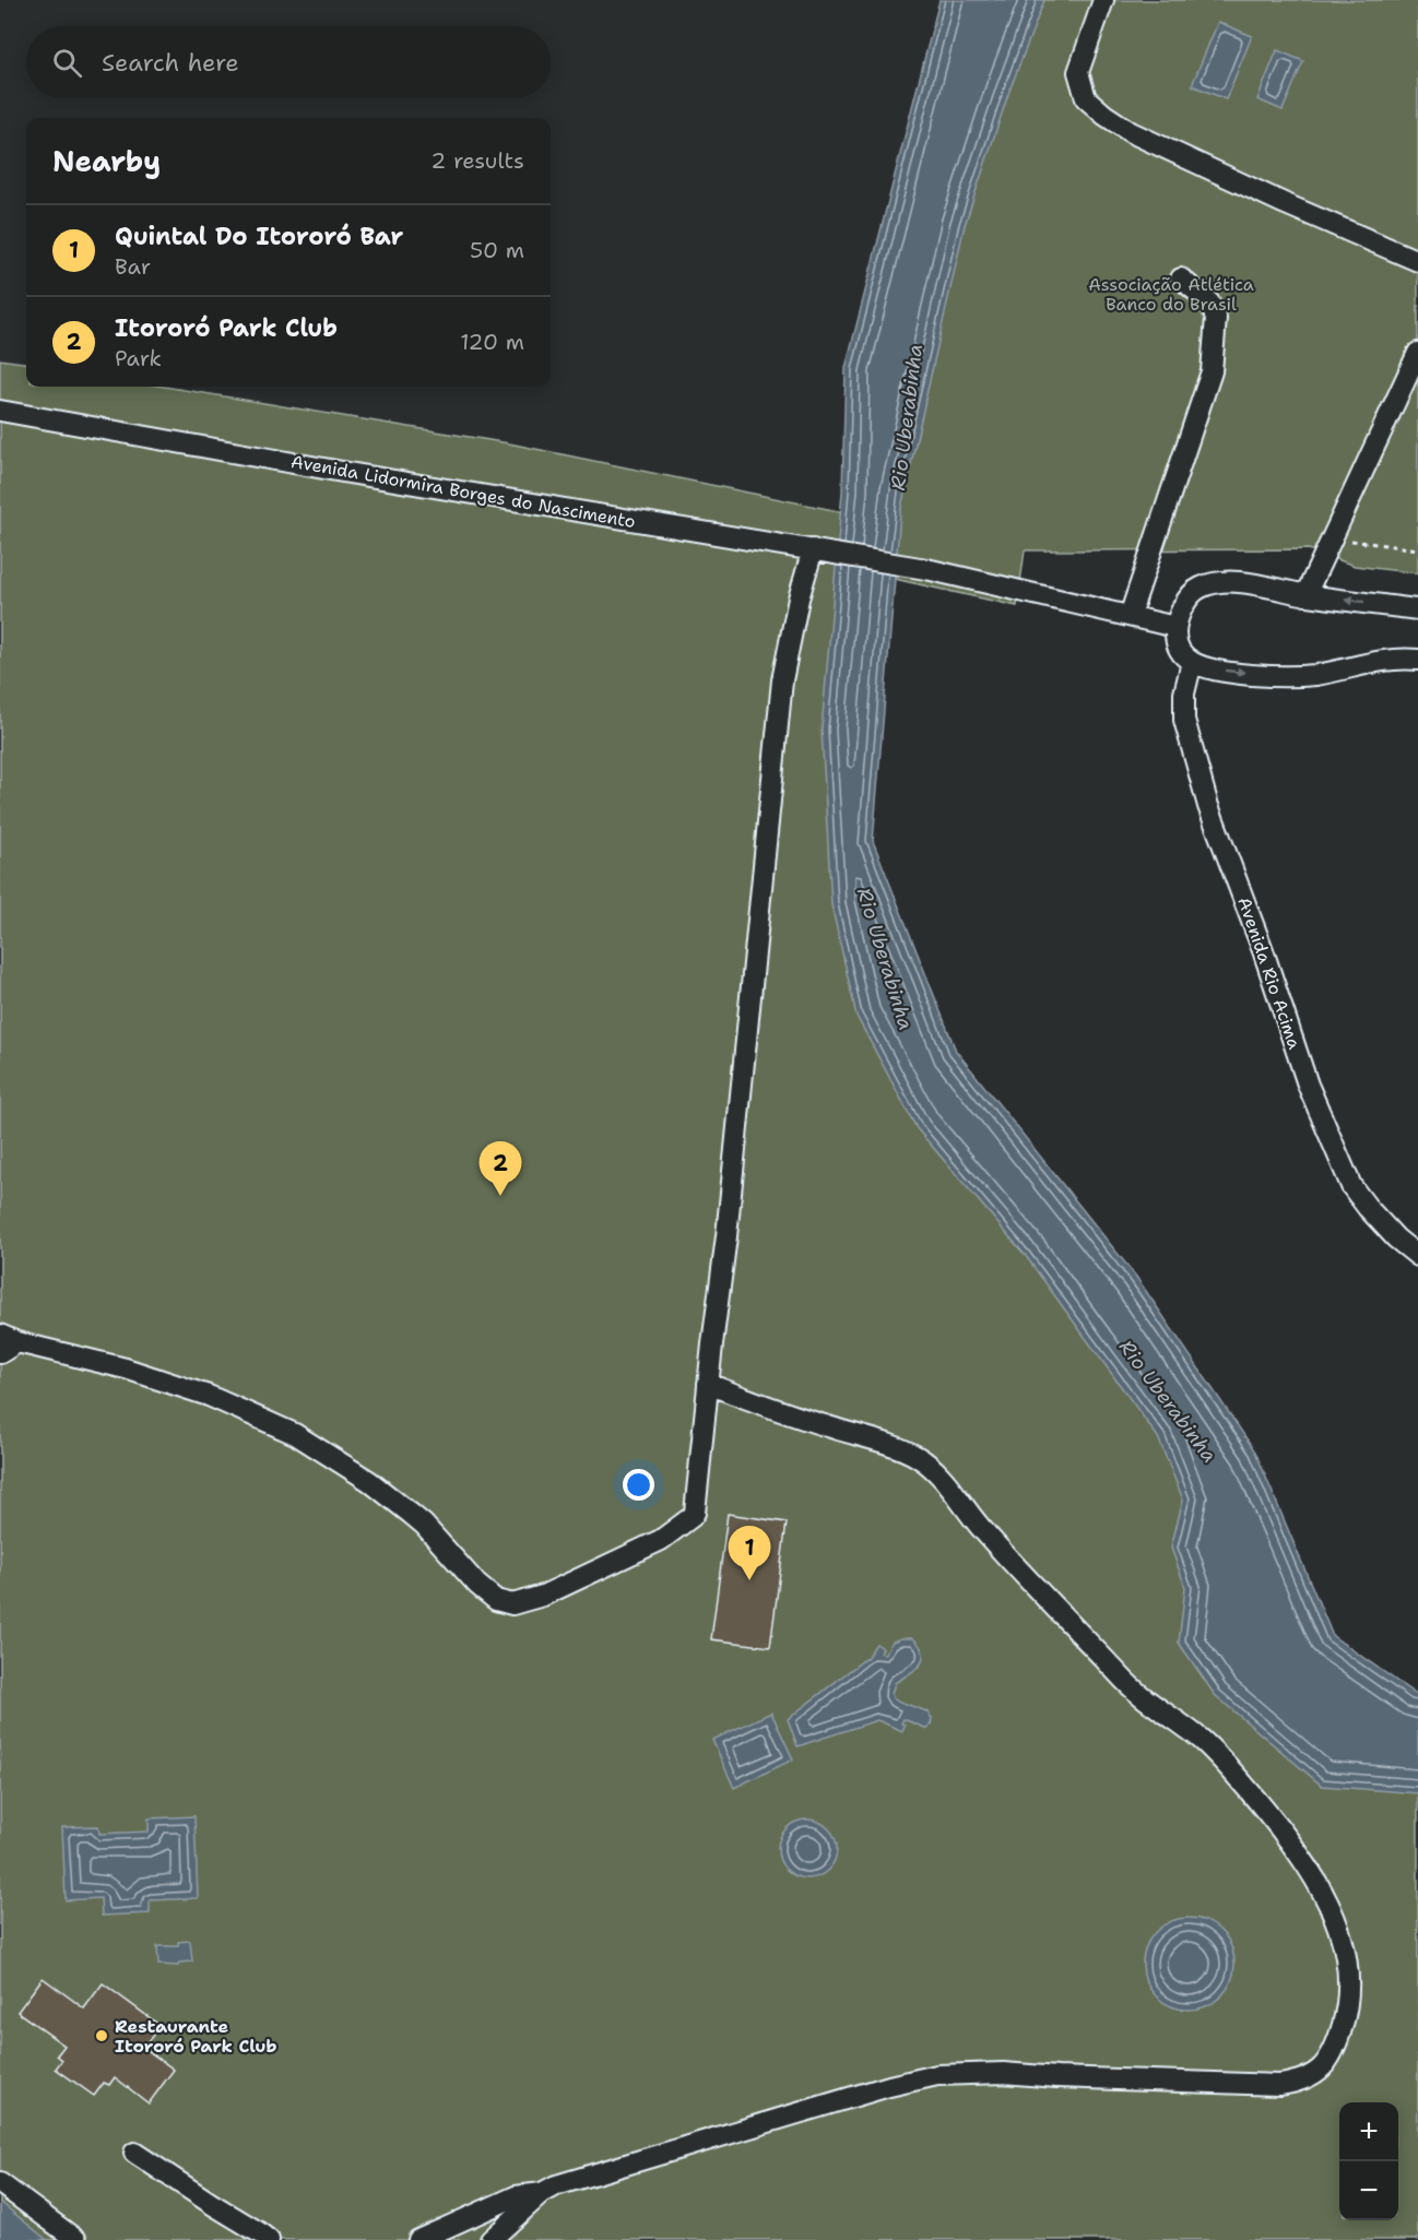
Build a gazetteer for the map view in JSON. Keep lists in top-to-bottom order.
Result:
{
  "streets": {
    "street": ["Avenida Lidormira Borges do Nascimento", "Avenida Rio Acima"]
  },
  "water": ["Rio Uberabinha"],
  "parks": ["Associação Atlética Banco do Brasil"],
  "places": ["Restaurante Itororó Park Club"],
  "page": {
    "search": "Search here",
    "heading": ["Nearby", "2 results"],
    "list": [
      {
        "mark": "1",
        "name": "Quintal Do Itororó Bar",
        "note": "Bar",
        "value": "50 m"
      },
      {
        "mark": "2",
        "name": "Itororó Park Club",
        "note": "Park",
        "value": "120 m"
      }
    ],
    "pins": ["2", "1"],
    "map_buttons": ["+", "−"]
  }
}
